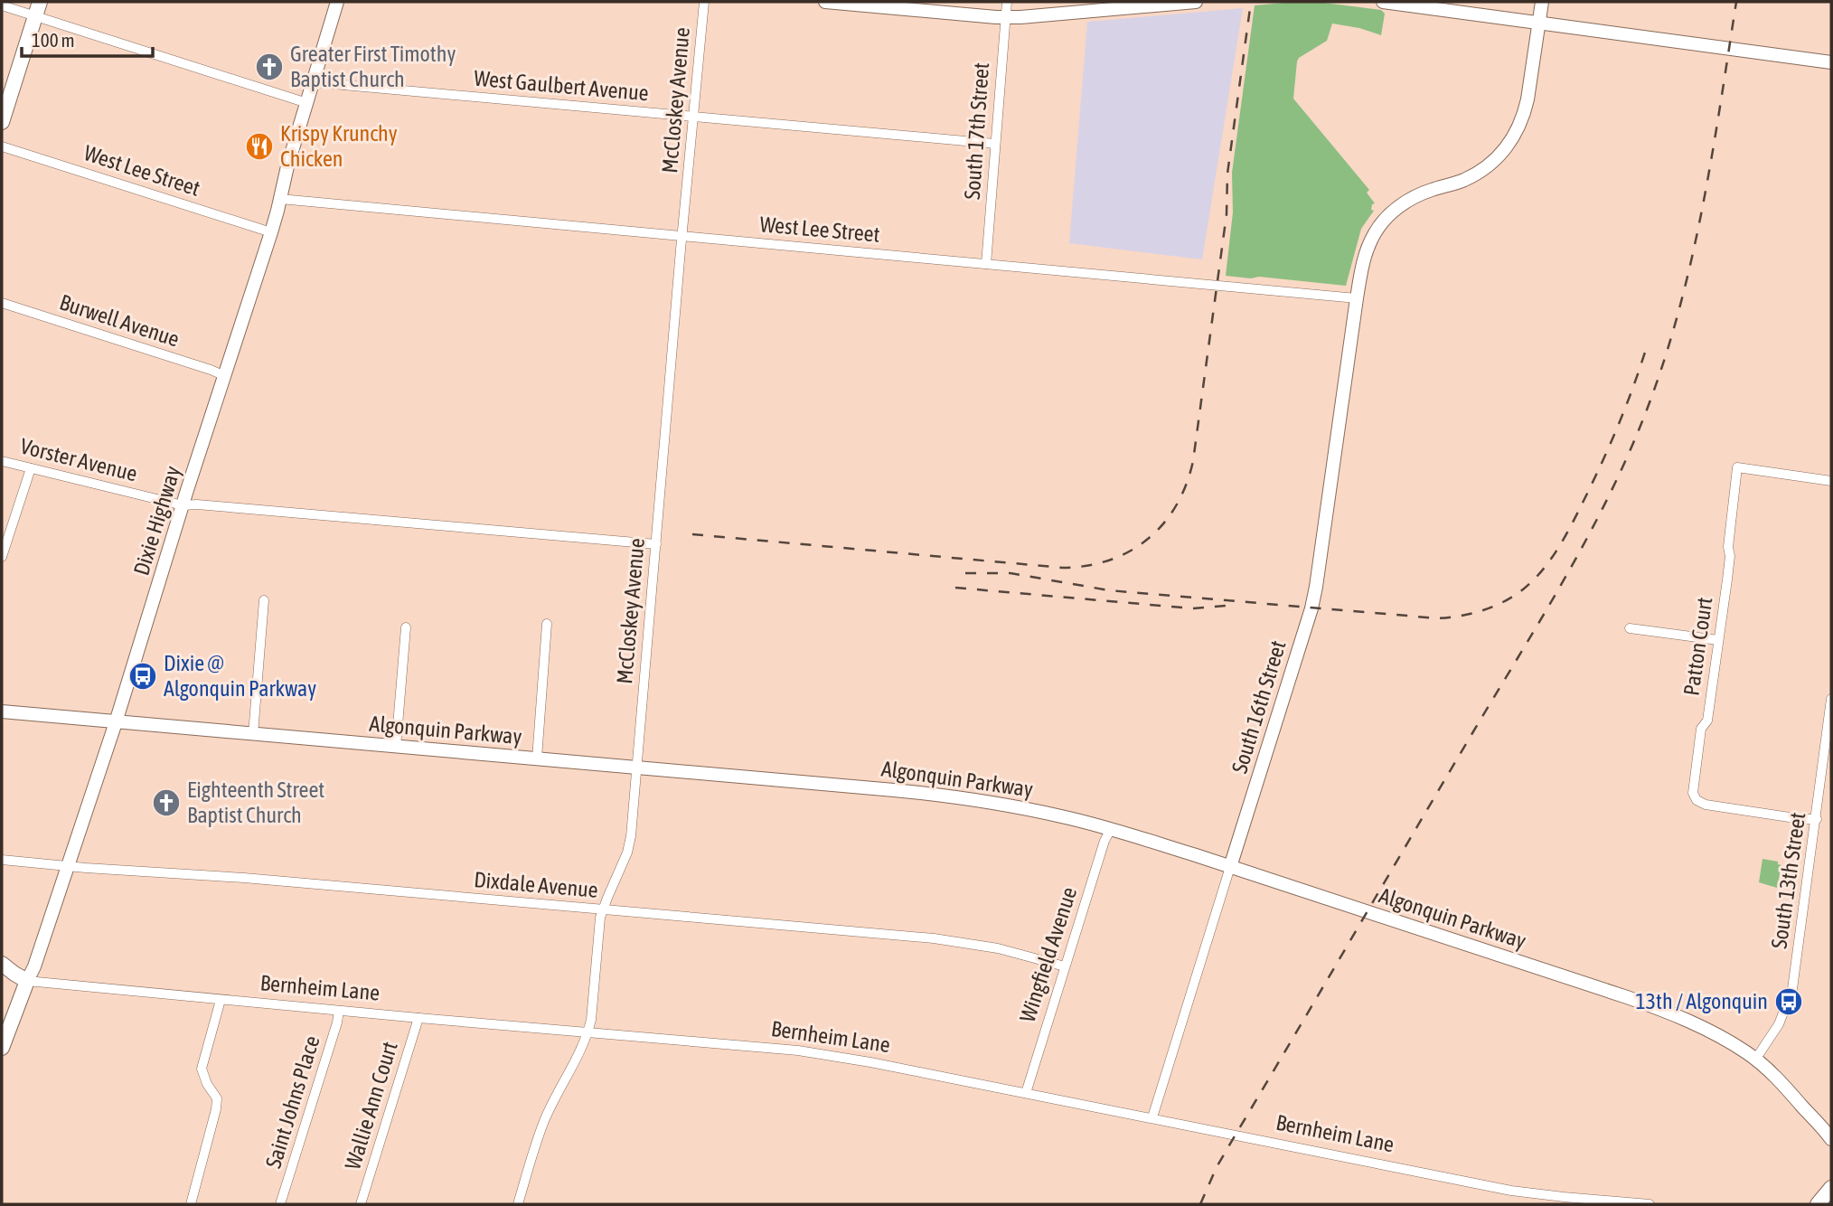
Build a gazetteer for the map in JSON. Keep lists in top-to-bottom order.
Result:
{
  "streets": {
    "main road": ["Dixie Highway", "Bernheim Lane"],
    "street": [
      "West Gaulbert Avenue",
      "McCloskey Avenue",
      "South 17th Street",
      "West Lee Street",
      "Burwell Avenue",
      "Vorster Avenue",
      "Patton Court",
      "South 16th Street",
      "Algonquin Parkway",
      "South 13th Street",
      "Dixdale Avenue",
      "Wingfield Avenue",
      "Saint Johns Place",
      "Wallie Ann Court"
    ]
  },
  "crossings": [
    ["West Gaulbert Avenue", "McCloskey Avenue"],
    ["West Gaulbert Avenue", "South 17th Street"],
    ["West Gaulbert Avenue", "Dixie Highway"],
    ["McCloskey Avenue", "West Lee Street"],
    ["McCloskey Avenue", "Vorster Avenue"],
    ["McCloskey Avenue", "Algonquin Parkway"],
    ["McCloskey Avenue", "Dixdale Avenue"],
    ["McCloskey Avenue", "Bernheim Lane"],
    ["South 17th Street", "West Lee Street"],
    ["West Lee Street", "Dixie Highway"],
    ["West Lee Street", "South 16th Street"],
    ["Burwell Avenue", "Dixie Highway"],
    ["Vorster Avenue", "Dixie Highway"],
    ["Dixie Highway", "Algonquin Parkway"],
    ["Dixie Highway", "Dixdale Avenue"],
    ["Dixie Highway", "Bernheim Lane"],
    ["Patton Court", "South 13th Street"],
    ["South 16th Street", "Algonquin Parkway"],
    ["South 16th Street", "Bernheim Lane"],
    ["Algonquin Parkway", "South 13th Street"],
    ["Algonquin Parkway", "Wingfield Avenue"],
    ["Dixdale Avenue", "Wingfield Avenue"],
    ["Wingfield Avenue", "Bernheim Lane"],
    ["Bernheim Lane", "Saint Johns Place"],
    ["Bernheim Lane", "Wallie Ann Court"]
  ],
  "places": {
    "church": ["Greater First Timothy Baptist Church", "Eighteenth Street Baptist Church"],
    "restaurant": ["Krispy Krunchy Chicken"],
    "bus stop": ["Dixie @ Algonquin Parkway", "13th / Algonquin"]
  },
  "scale_bar": "100 m"
}
